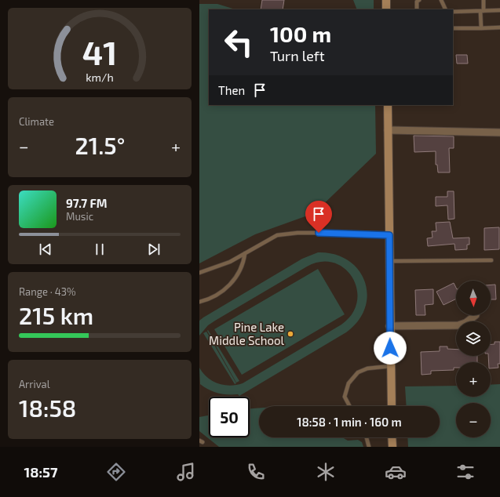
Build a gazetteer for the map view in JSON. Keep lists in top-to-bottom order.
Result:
{
  "places": ["Pine Lake Middle School"],
  "north": "bottom",
  "page": {
    "turn": ["100 m", "Turn left"],
    "then": "Then",
    "tile": [
      "Climate",
      ["Range · 43%", "215 km"],
      ["Arrival", "18:58"]
    ],
    "heat": ["−", "21.5°", "+"],
    "song": ["97.7 FM", "Music"],
    "map_buttons": ["+", "−"],
    "limit": "50",
    "trip": "18:58 · 1 min · 160 m",
    "tabs": "18:57",
    "gauge": ["41", "km/h"]
  }
}
